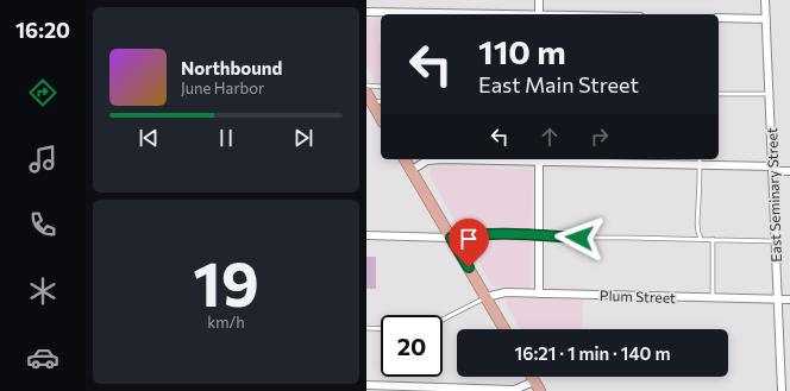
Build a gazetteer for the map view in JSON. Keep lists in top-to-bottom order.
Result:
{
  "streets": {
    "street": ["East Seminary Street", "Plum Street"]
  },
  "crossings": [
    ["East Seminary Street", "Plum Street"]
  ],
  "page": {
    "tabs": "16:20",
    "turn": ["110 m", "East Main Street"],
    "song": ["Northbound", "June Harbor"],
    "tile": ["19", "km/h"],
    "limit": "20",
    "trip": "16:21 · 1 min · 140 m"
  }
}
